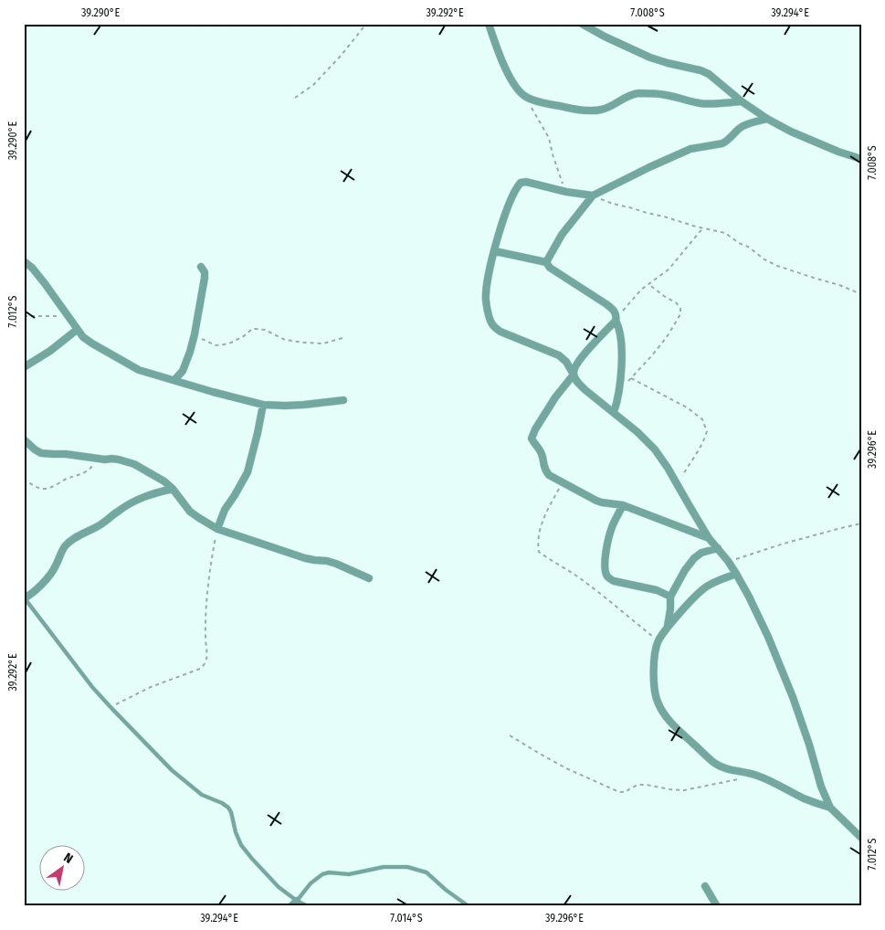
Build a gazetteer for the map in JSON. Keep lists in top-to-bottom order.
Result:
{
  "north": "top right",
  "coordinates": [
    "39.290°E",
    "39.292°E",
    "7.008°S",
    "39.294°E",
    "7.012°S",
    "39.296°E",
    "7.014°S"
  ]
}
